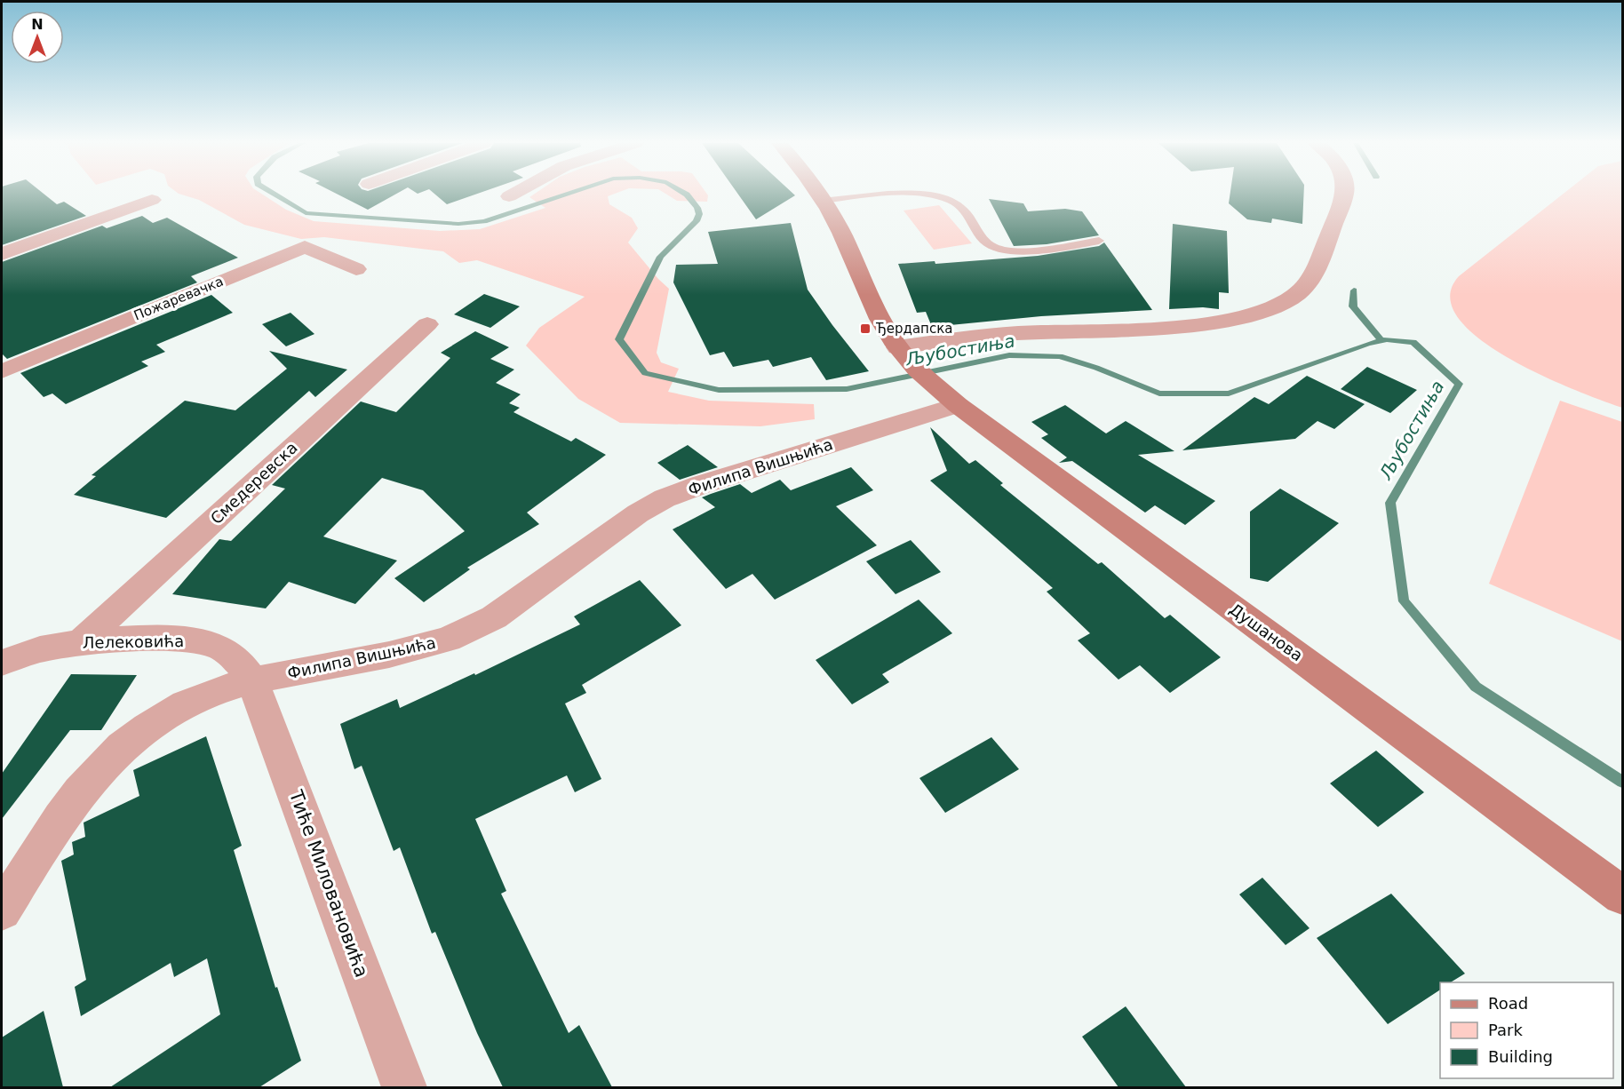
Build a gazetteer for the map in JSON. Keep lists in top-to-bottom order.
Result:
{
  "streets": {
    "street": [
      "Пожаревачка",
      "Филипа Вишњића",
      "Смедеревска",
      "Душанова",
      "Лелековића",
      "Тиће Миловановића"
    ]
  },
  "crossings": [
    ["Филипа Вишњића", "Душанова"],
    ["Филипа Вишњића", "Лелековића"],
    ["Филипа Вишњића", "Тиће Миловановића"],
    ["Смедеревска", "Лелековића"],
    ["Лелековића", "Тиће Миловановића"]
  ],
  "water": ["Љубостиња"],
  "places": {
    "transit": ["Ђердапска"]
  },
  "legend": ["Road", "Park", "Building"],
  "north": "top"
}
